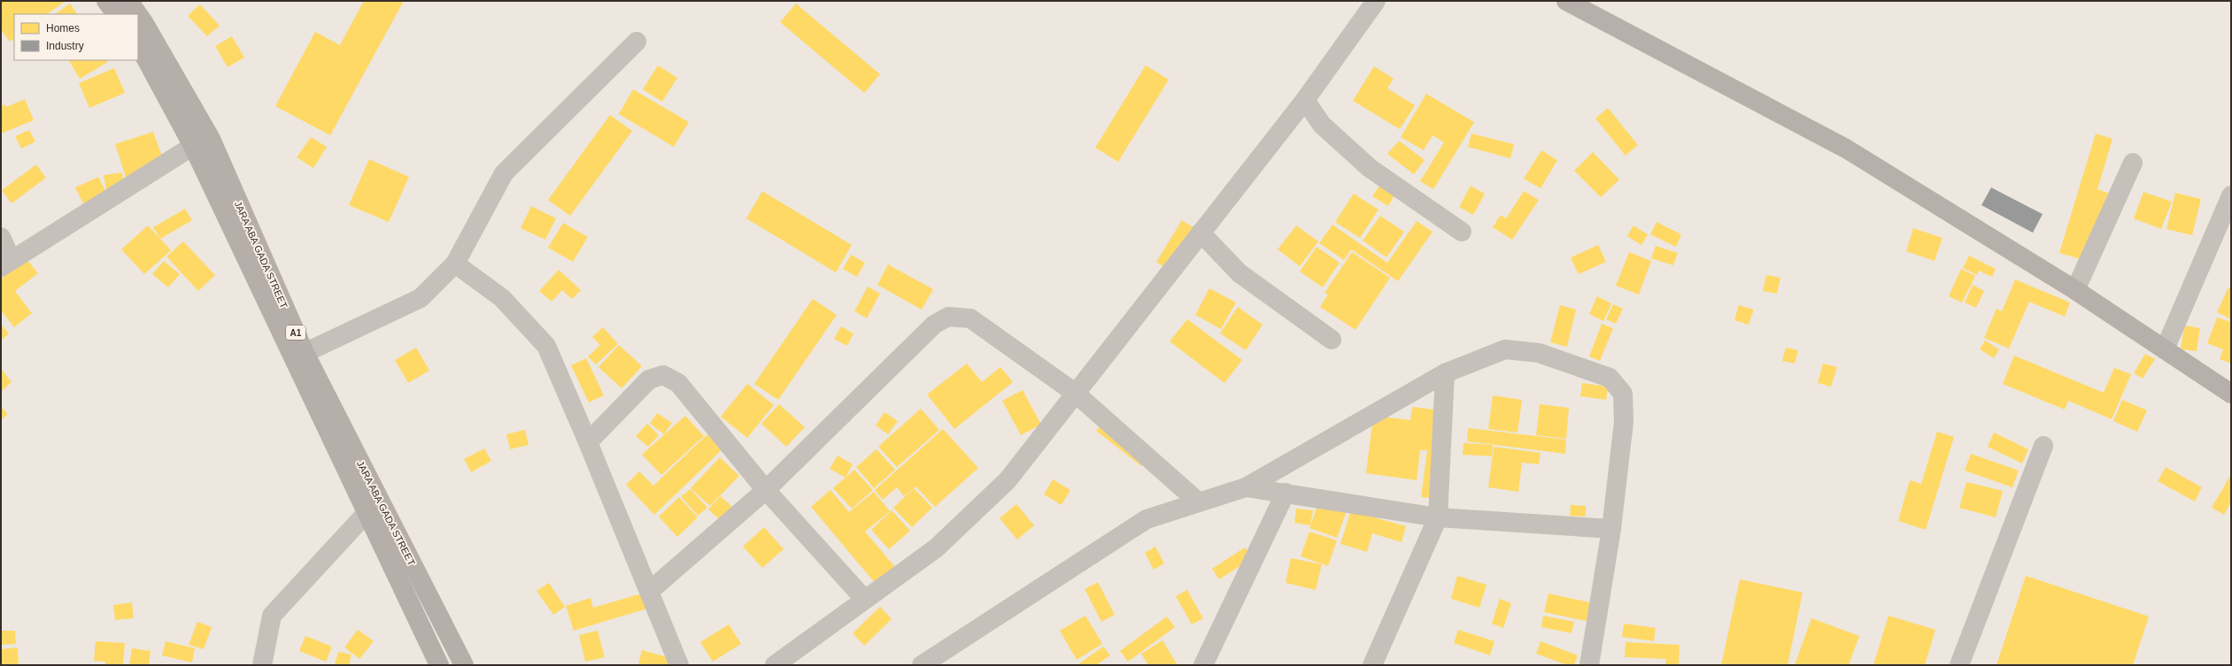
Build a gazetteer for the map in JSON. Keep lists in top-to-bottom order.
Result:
{
  "streets": {
    "main road": ["JARA ABA GADA STREET", "A1"]
  },
  "legend": ["Homes", "Industry"]
}
